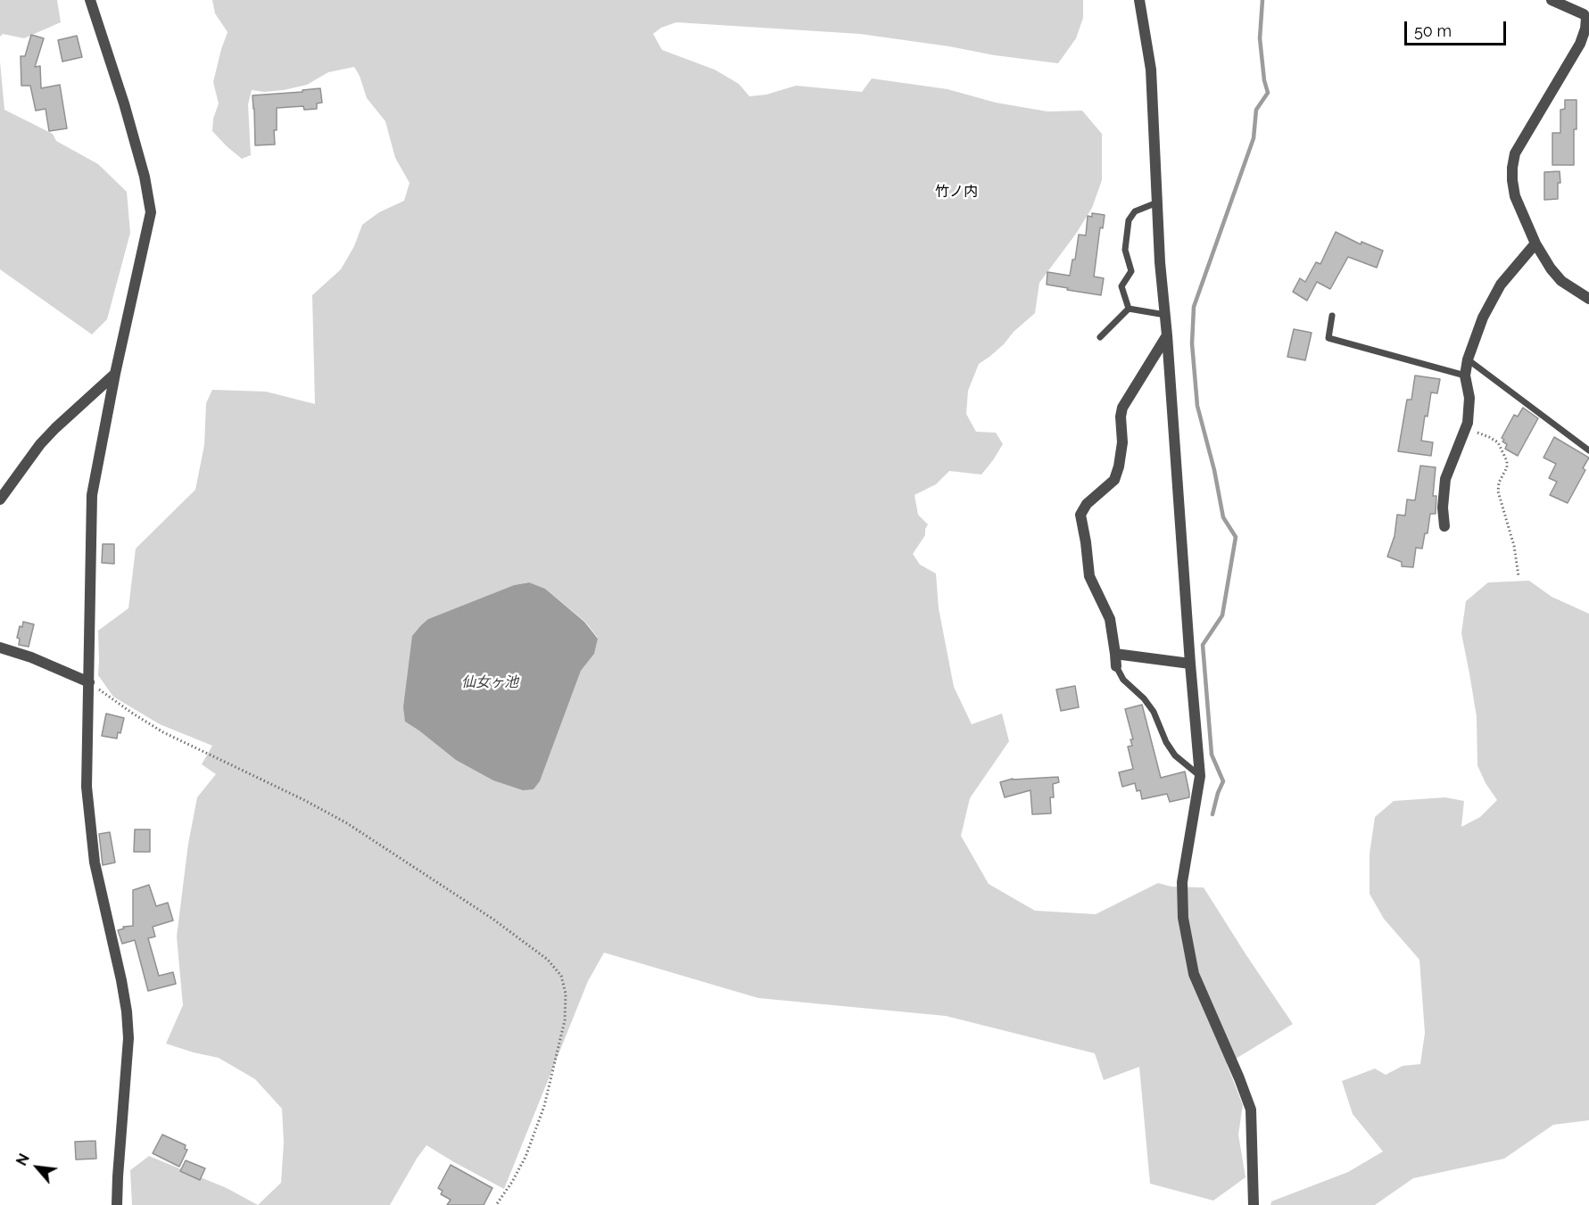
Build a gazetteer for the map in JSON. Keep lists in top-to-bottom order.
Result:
{
  "districts": ["竹ノ内"],
  "water": ["仙女ヶ池"],
  "scale_bar": "50 m",
  "north": "top left"
}
